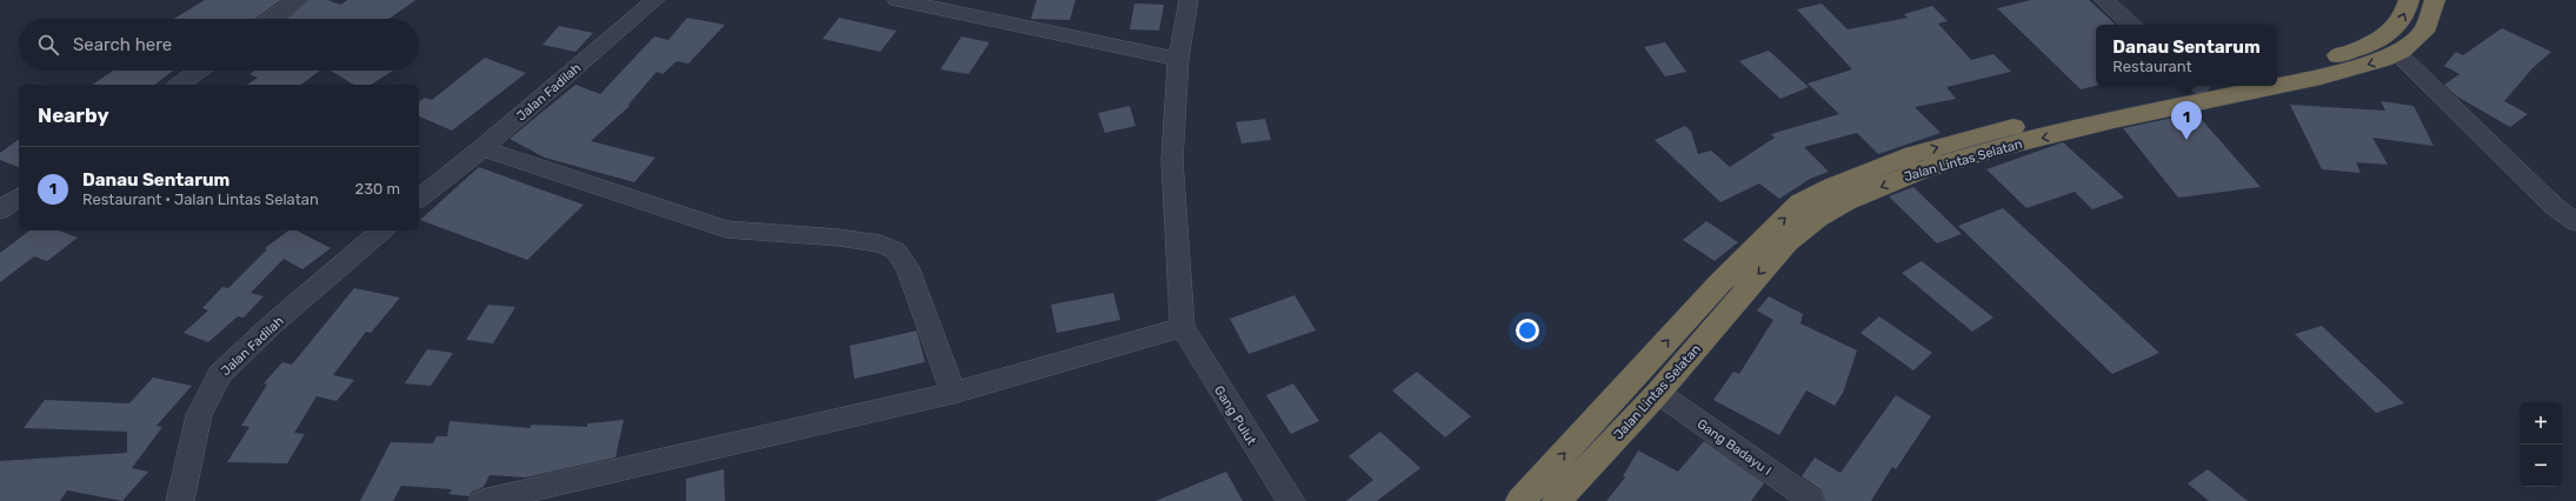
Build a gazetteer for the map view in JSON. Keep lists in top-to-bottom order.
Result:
{
  "streets": {
    "highway": ["Jalan Lintas Selatan"],
    "street": ["Jalan Fadilah", "Gang Pulut", "Gang Badayu I"]
  },
  "crossings": [
    ["Jalan Lintas Selatan", "Gang Badayu I"]
  ],
  "page": {
    "search": "Search here",
    "popup": ["Danau Sentarum", "Restaurant"],
    "heading": "Nearby",
    "pins": "1",
    "list": [
      {
        "mark": "1",
        "name": "Danau Sentarum",
        "note": "Restaurant · Jalan Lintas Selatan",
        "value": "230 m"
      }
    ],
    "map_buttons": ["+", "−"]
  }
}
